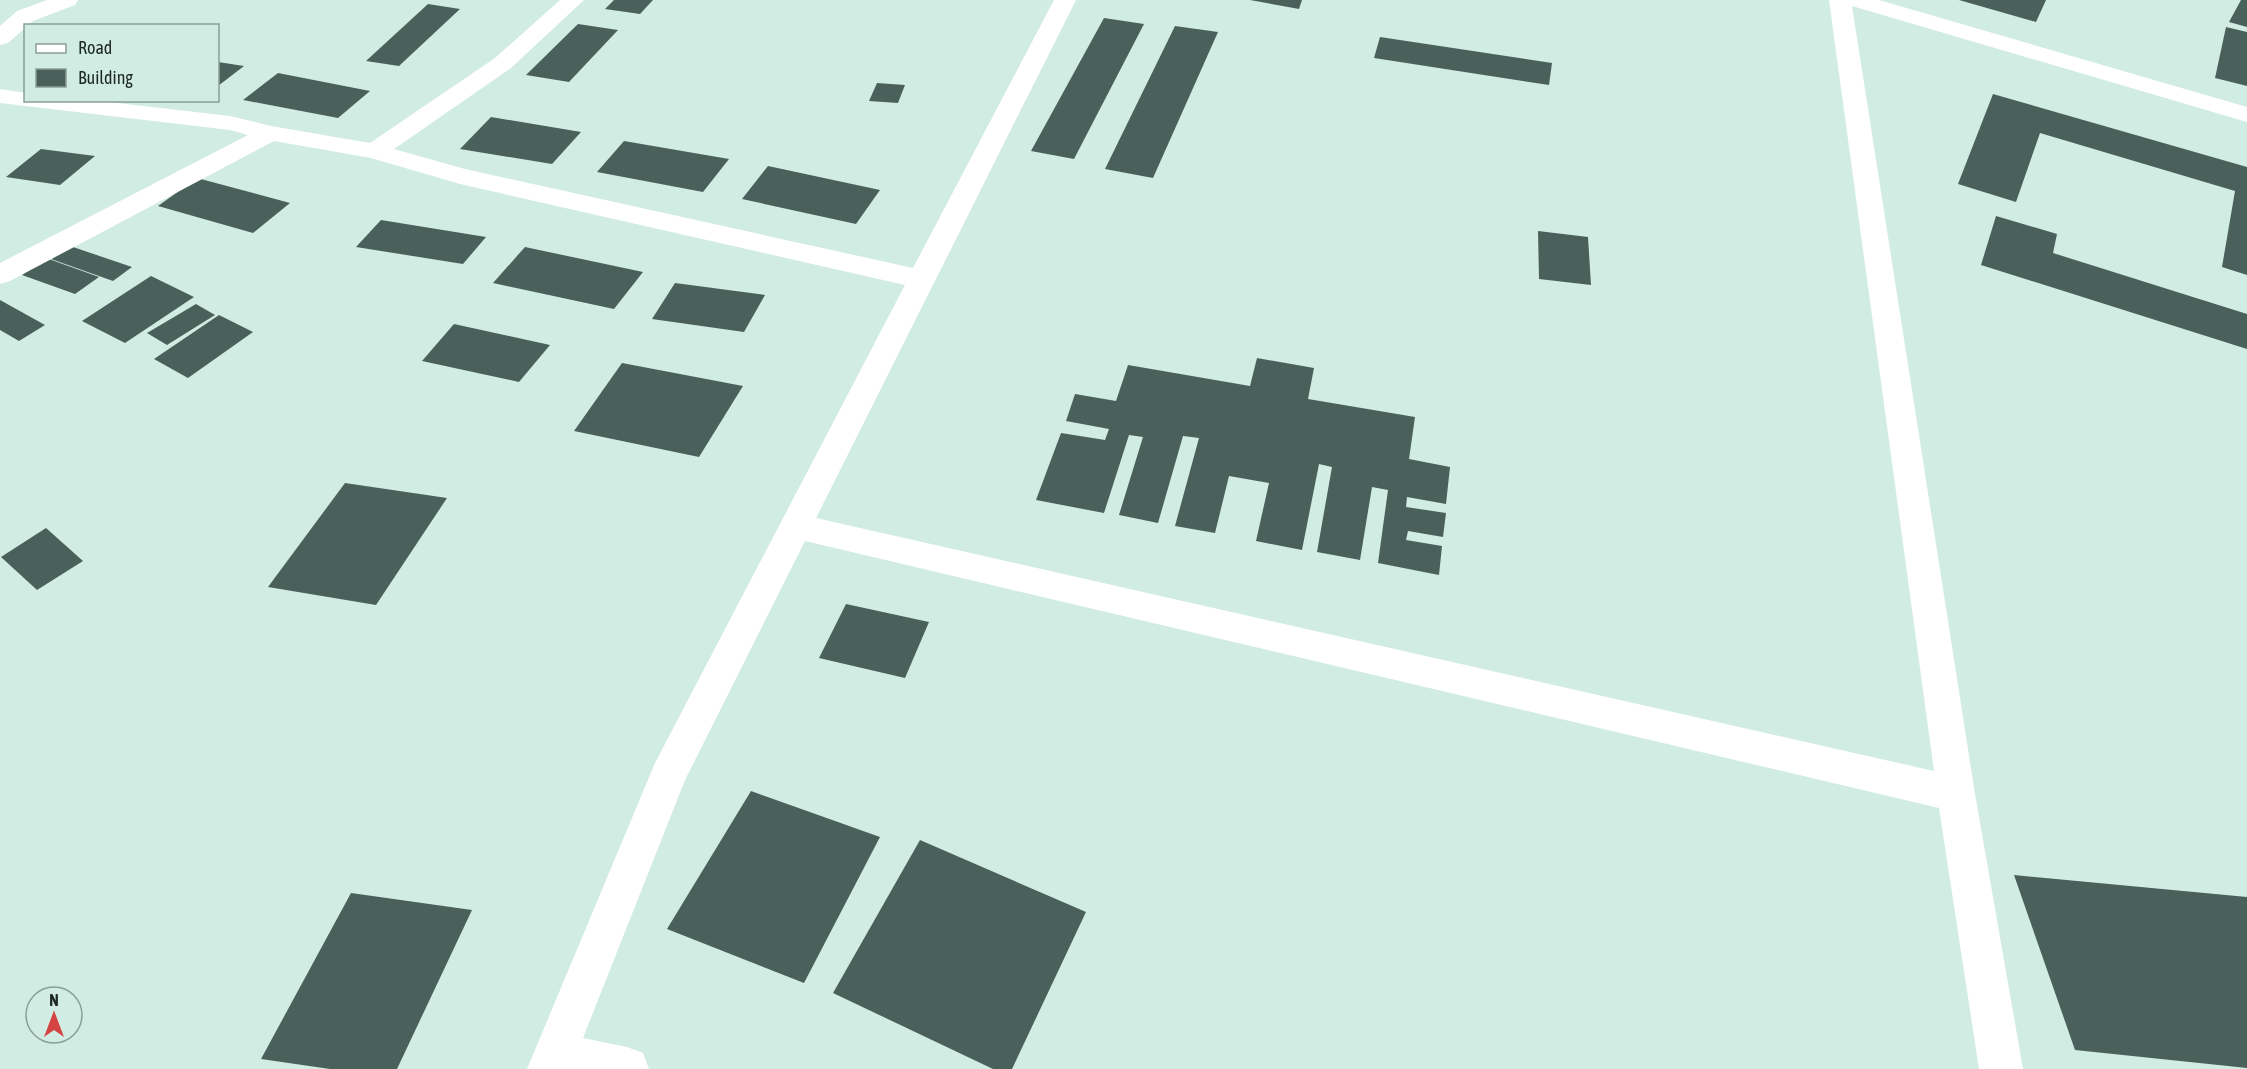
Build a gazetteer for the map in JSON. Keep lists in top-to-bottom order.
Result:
{
  "legend": ["Road", "Building"],
  "north": "top"
}
